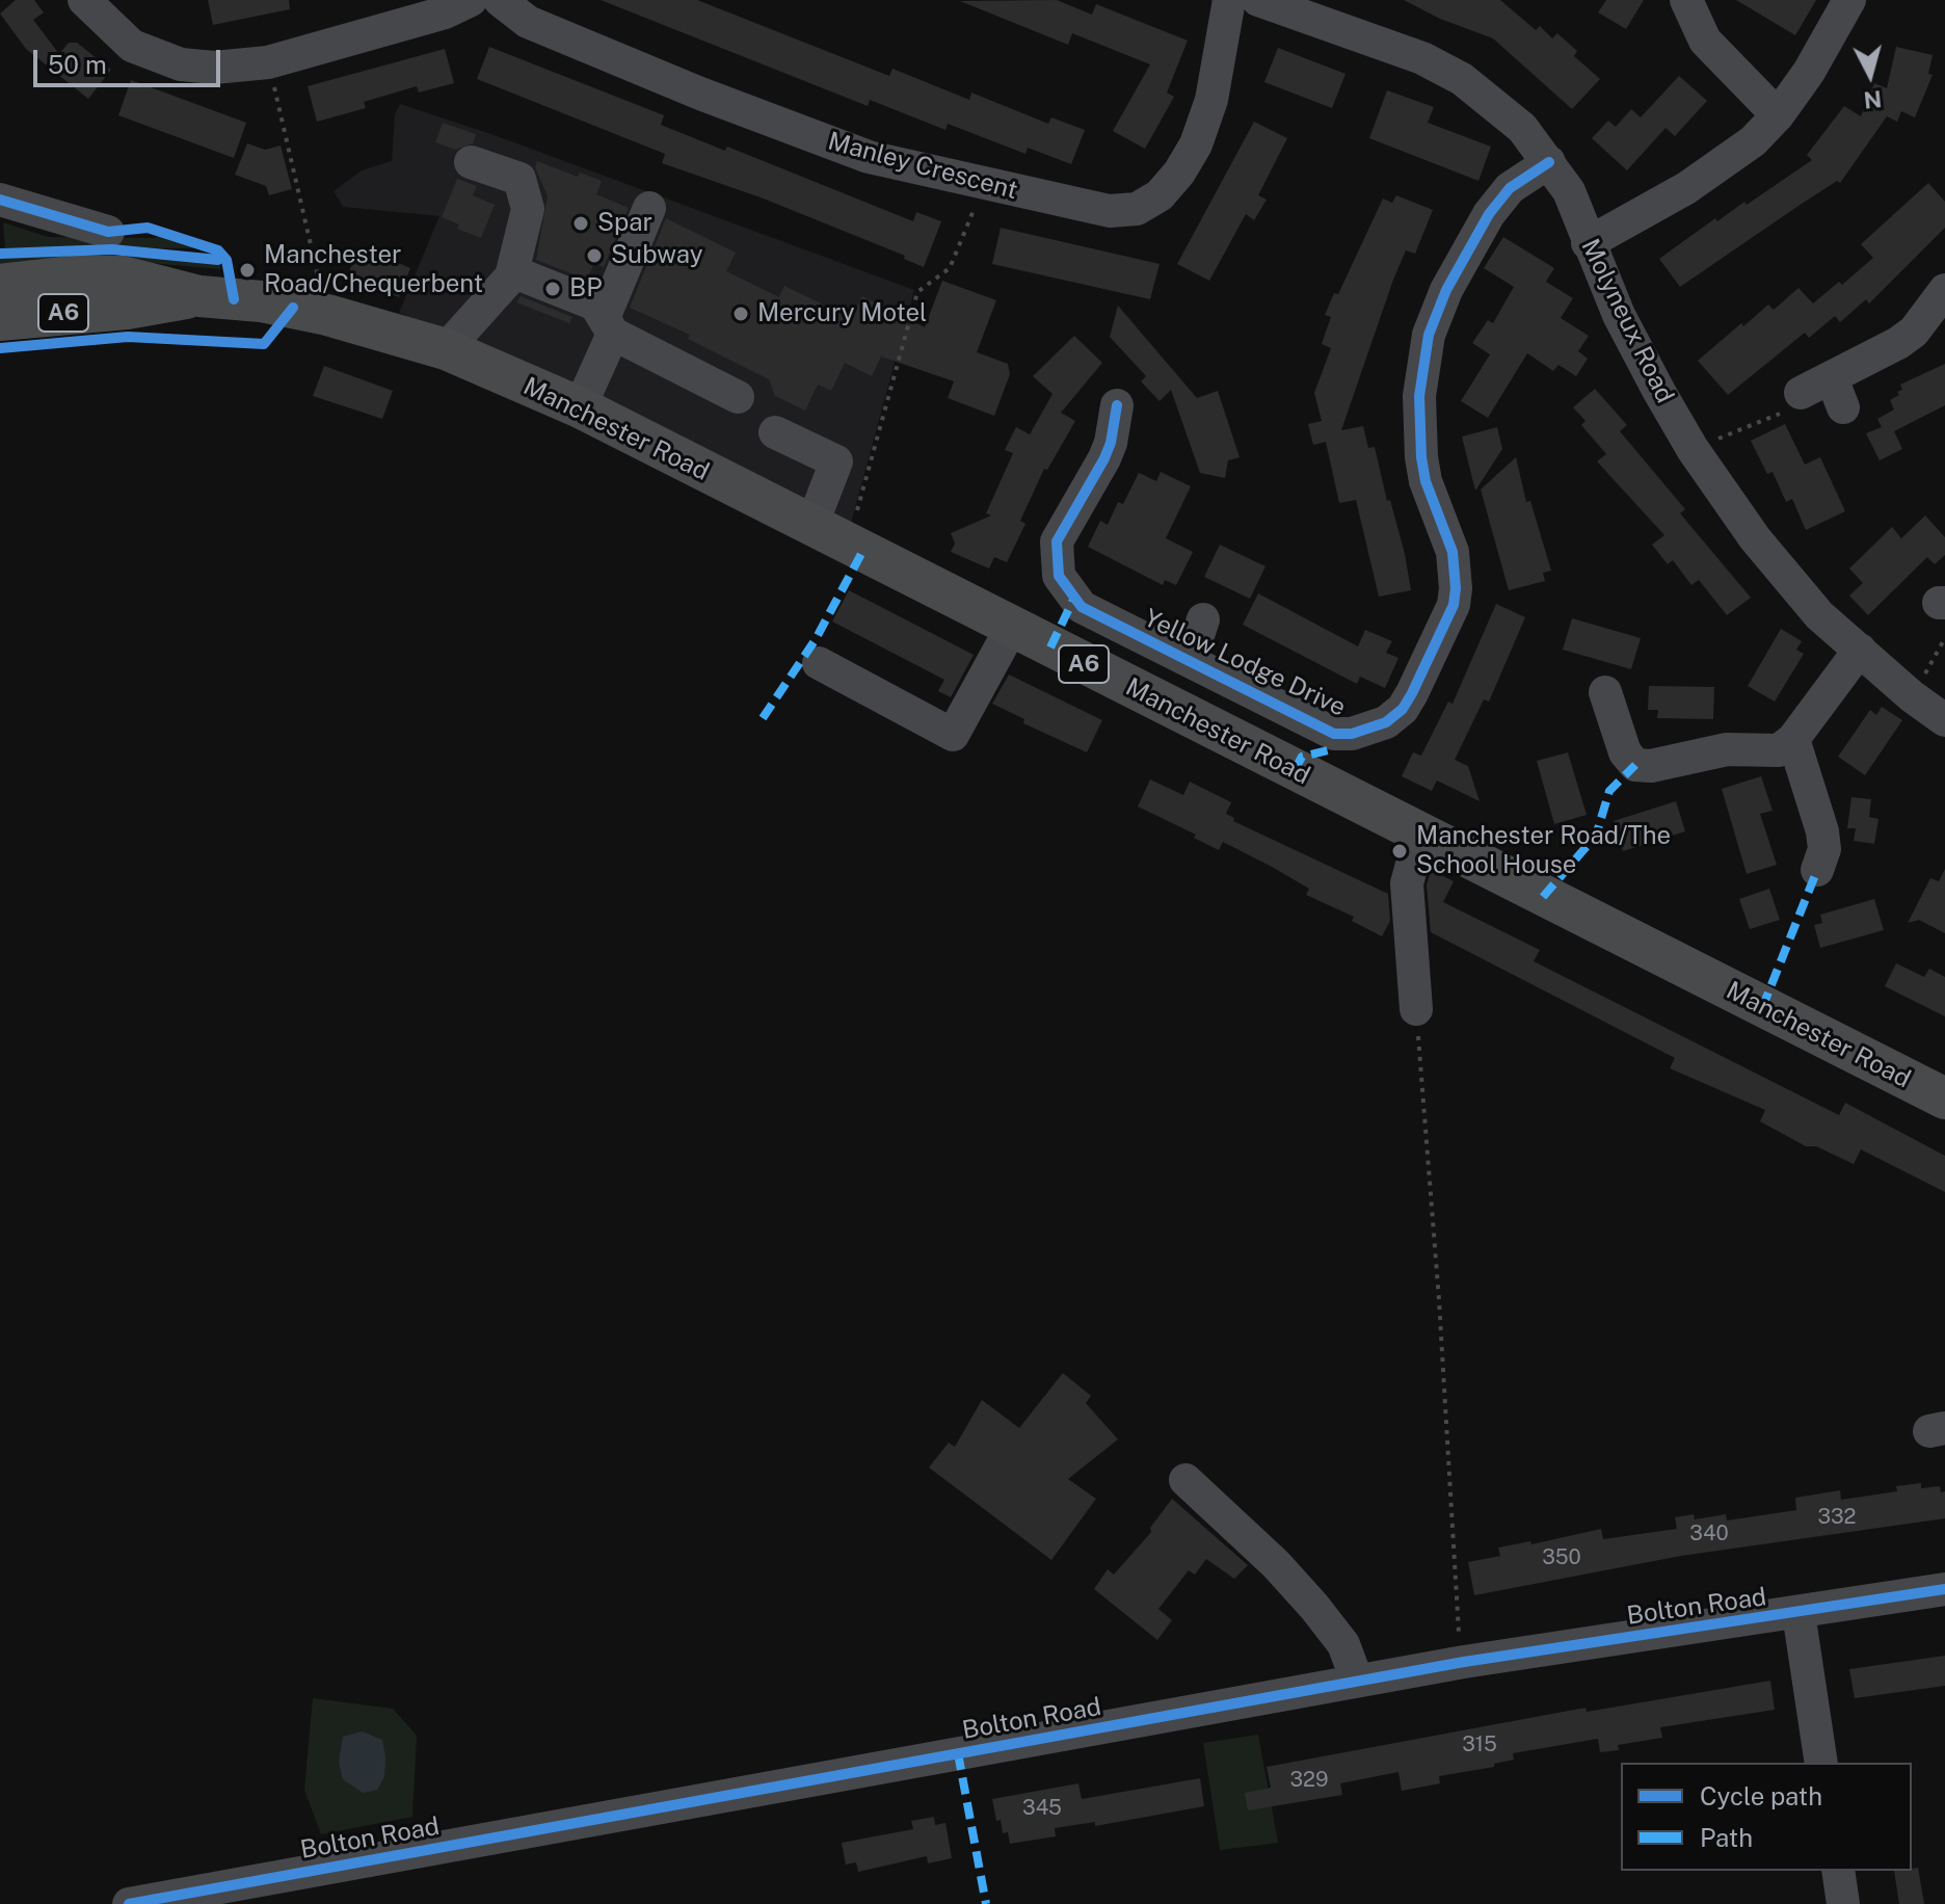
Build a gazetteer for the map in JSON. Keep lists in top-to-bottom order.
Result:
{
  "streets": {
    "main road": ["A6", "Manchester Road"],
    "street": [
      "Manley Crescent",
      "Molyneux Road",
      "Yellow Lodge Drive",
      "Bolton Road"
    ]
  },
  "crossings": [
    ["Molyneux Road", "Yellow Lodge Drive"]
  ],
  "places": [
    "Spar",
    "Subway",
    "Manchester Road/Chequerbent",
    "BP",
    "Mercury Motel",
    "Manchester Road/The School House"
  ],
  "house_numbers": [
    "332",
    "340",
    "350",
    "315",
    "329",
    "345"
  ],
  "legend": ["Cycle path", "Path"],
  "scale_bar": "50 m",
  "north": "bottom"
}
